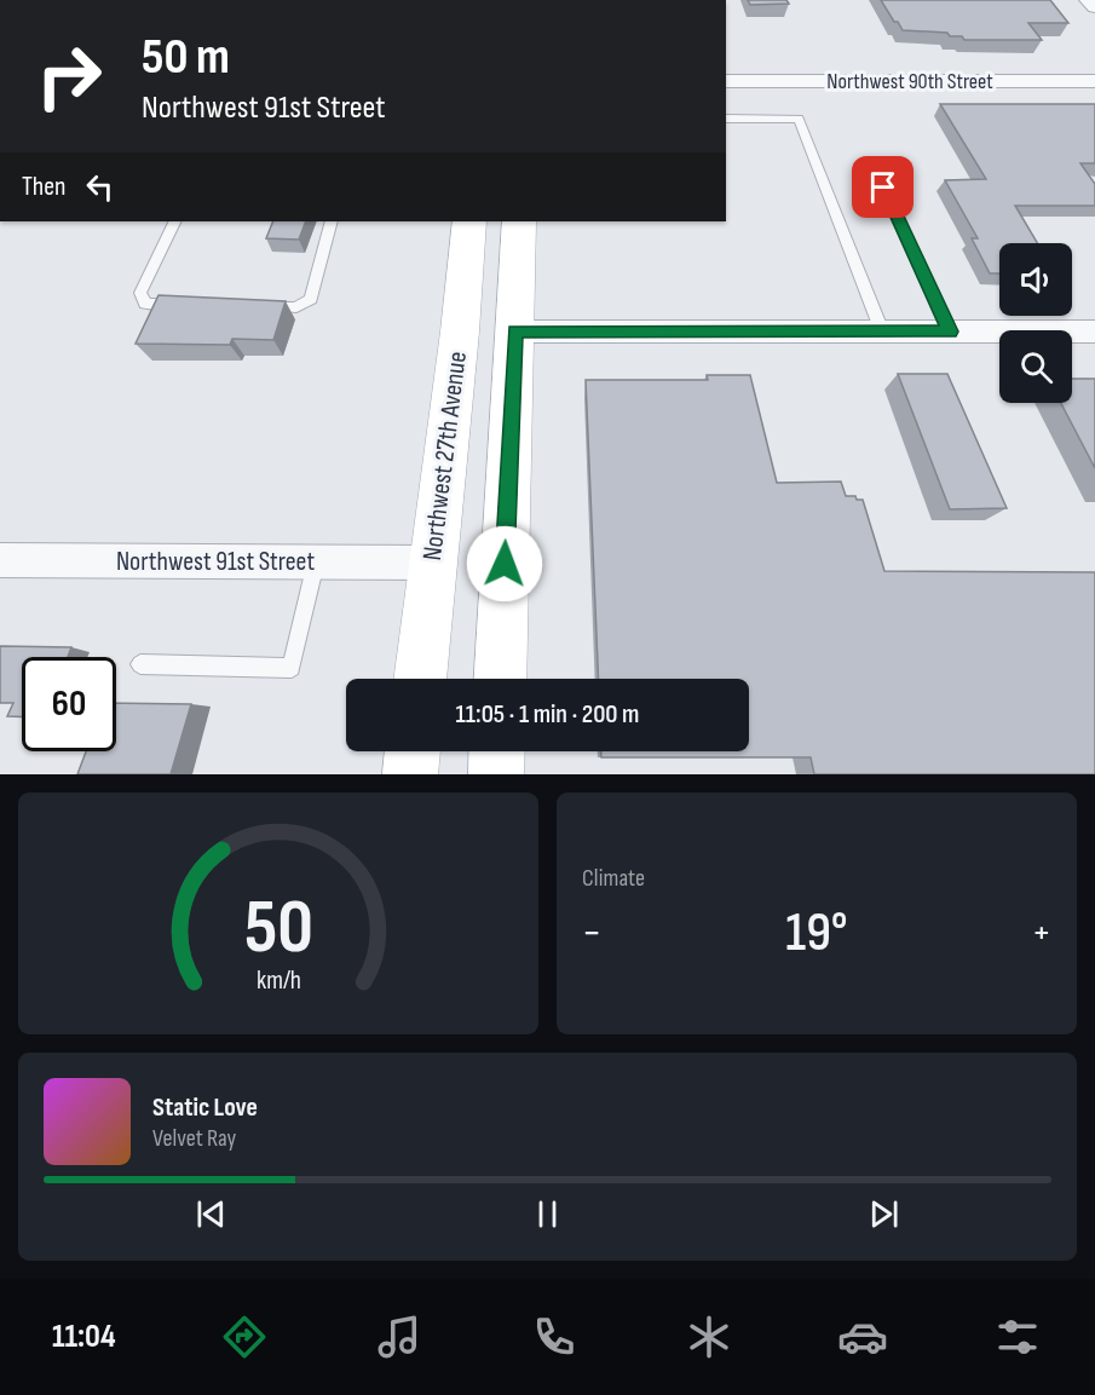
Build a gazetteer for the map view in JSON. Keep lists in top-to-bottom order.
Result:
{
  "streets": {
    "main road": ["Northwest 27th Avenue"],
    "street": ["Northwest 90th Street", "Northwest 91st Street"]
  },
  "crossings": [
    ["Northwest 27th Avenue", "Northwest 91st Street"]
  ],
  "page": {
    "turn": ["50 m", "Northwest 91st Street"],
    "then": "Then",
    "limit": "60",
    "trip": "11:05 · 1 min · 200 m",
    "tile": "Climate",
    "heat": ["−", "19°", "+"],
    "song": ["Static Love", "Velvet Ray"],
    "tabs": "11:04",
    "gauge": ["50", "km/h"]
  }
}
